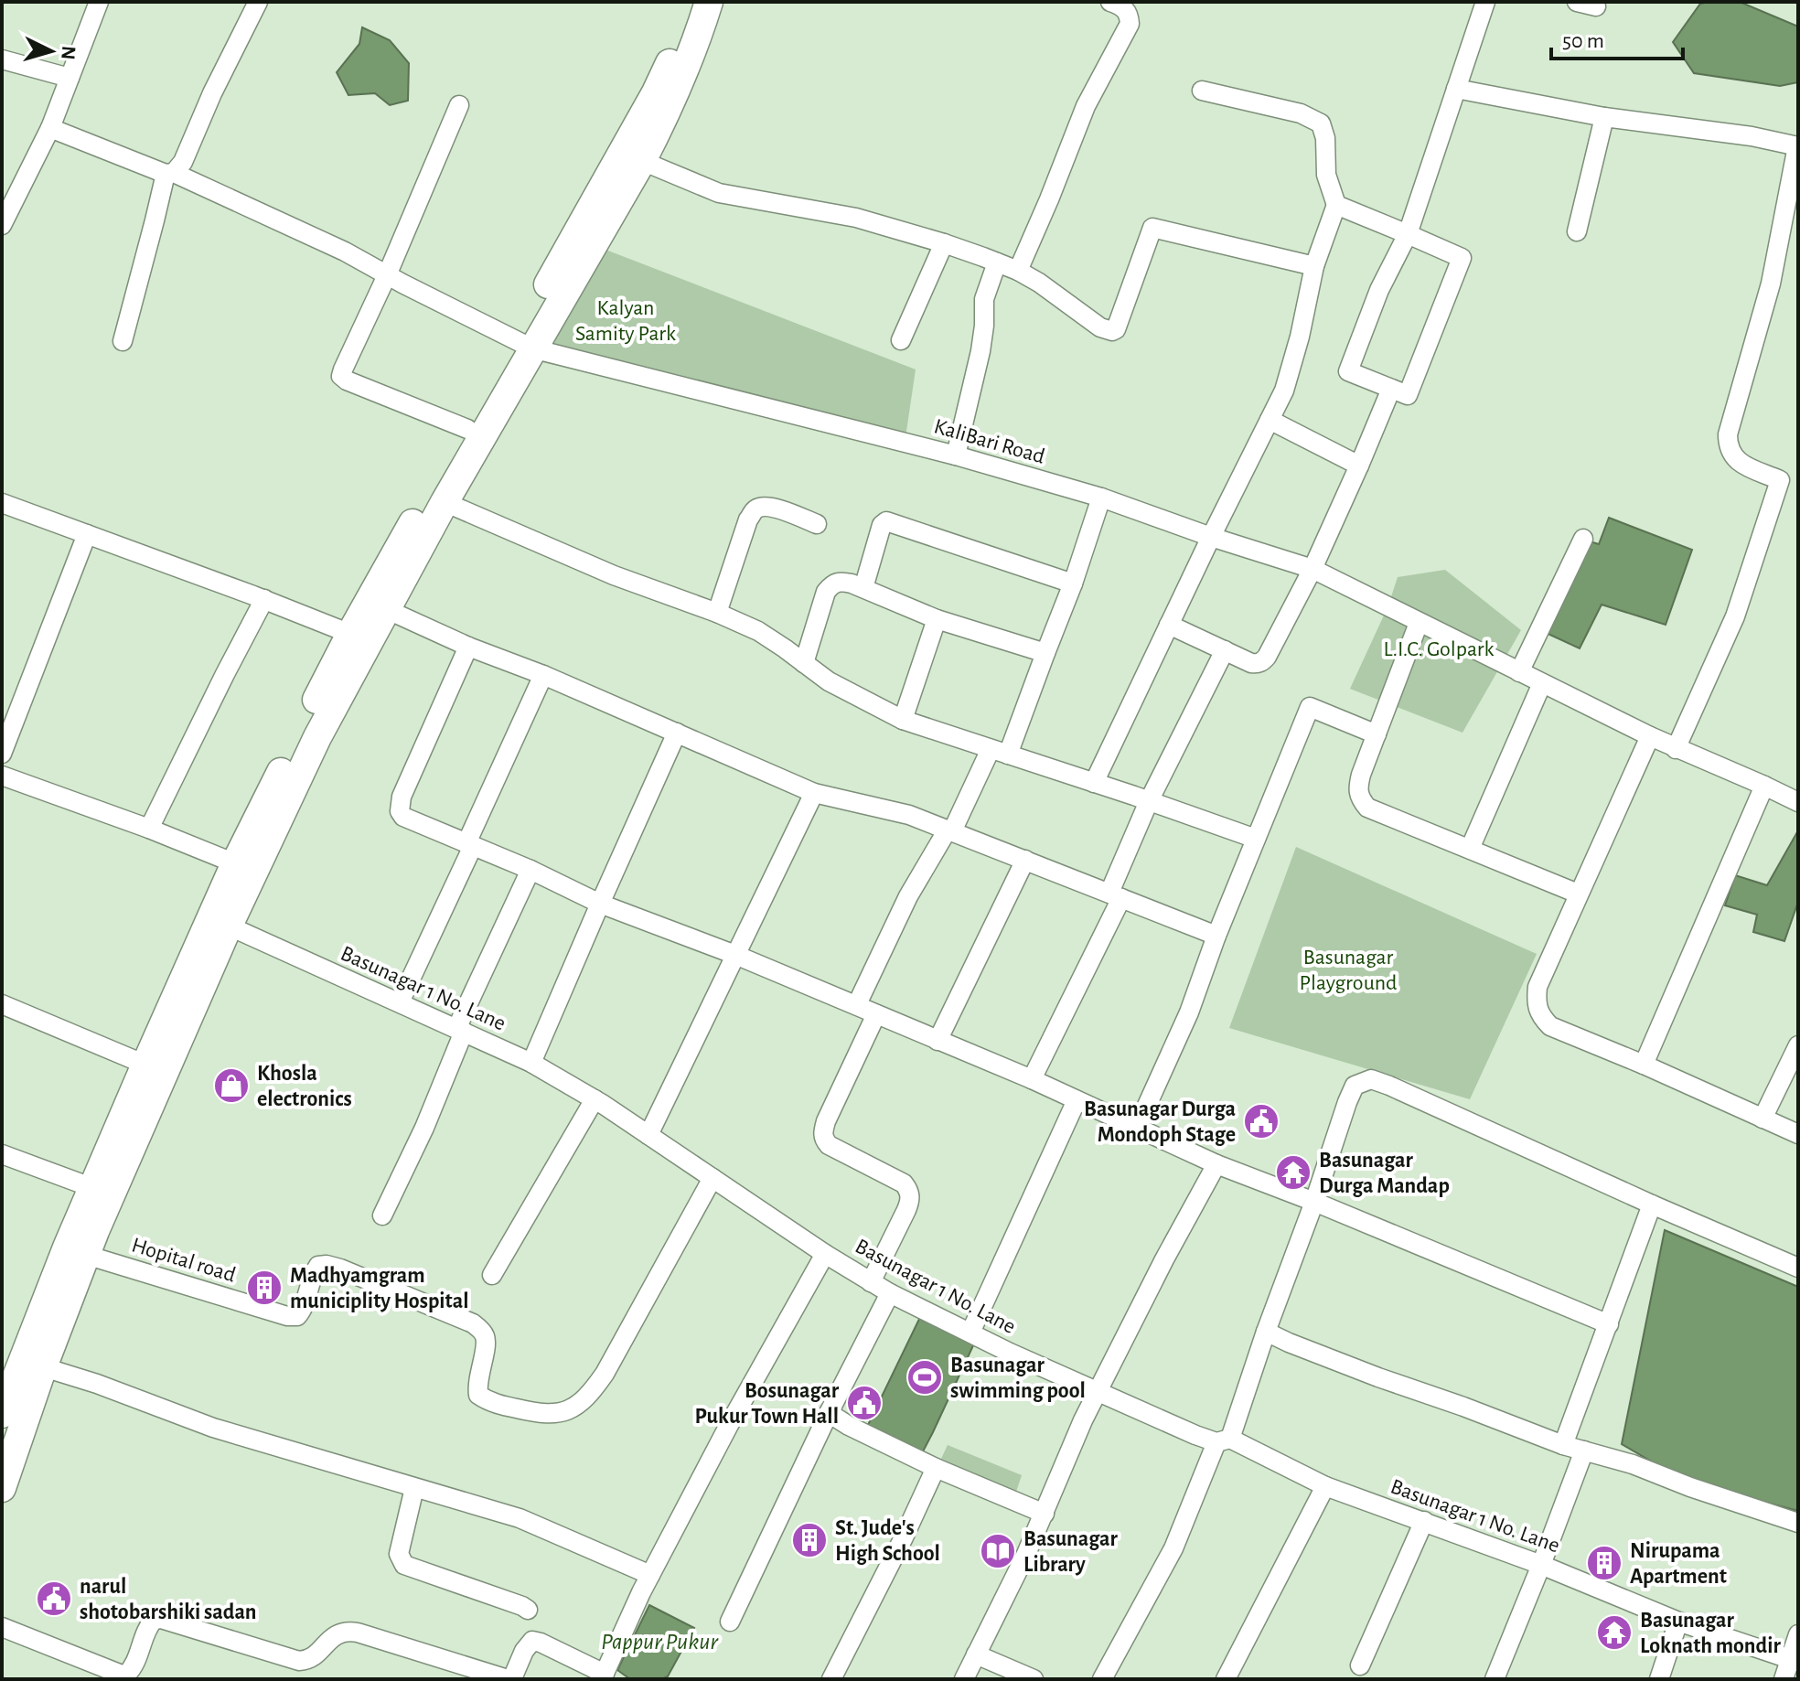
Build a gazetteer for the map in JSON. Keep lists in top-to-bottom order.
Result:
{
  "streets": {
    "street": ["KaliBari Road", "Basunagar 1 No. Lane", "Hopital road"]
  },
  "crossings": [
    ["Basunagar 1 No. Lane", "Hopital road"]
  ],
  "water": ["Pappur Pukur"],
  "parks": ["Kalyan Samity Park", "L.I.C. Golpark", "Basunagar Playground"],
  "places": {
    "shop": ["Khosla electronics"],
    "public building": ["Basunagar Durga Mondoph Stage", "Bosunagar Pukur Town Hall", "narul shotobarshiki sadan"],
    "temple": ["Basunagar Durga Mandap", "Basunagar Loknath mondir"],
    "building": ["Madhyamgram municiplity Hospital", "St. Jude's High School", "Nirupama Apartment"],
    "sports": ["Basunagar swimming pool"],
    "library": ["Basunagar Library"]
  },
  "scale_bar": "50 m",
  "north": "right"
}
